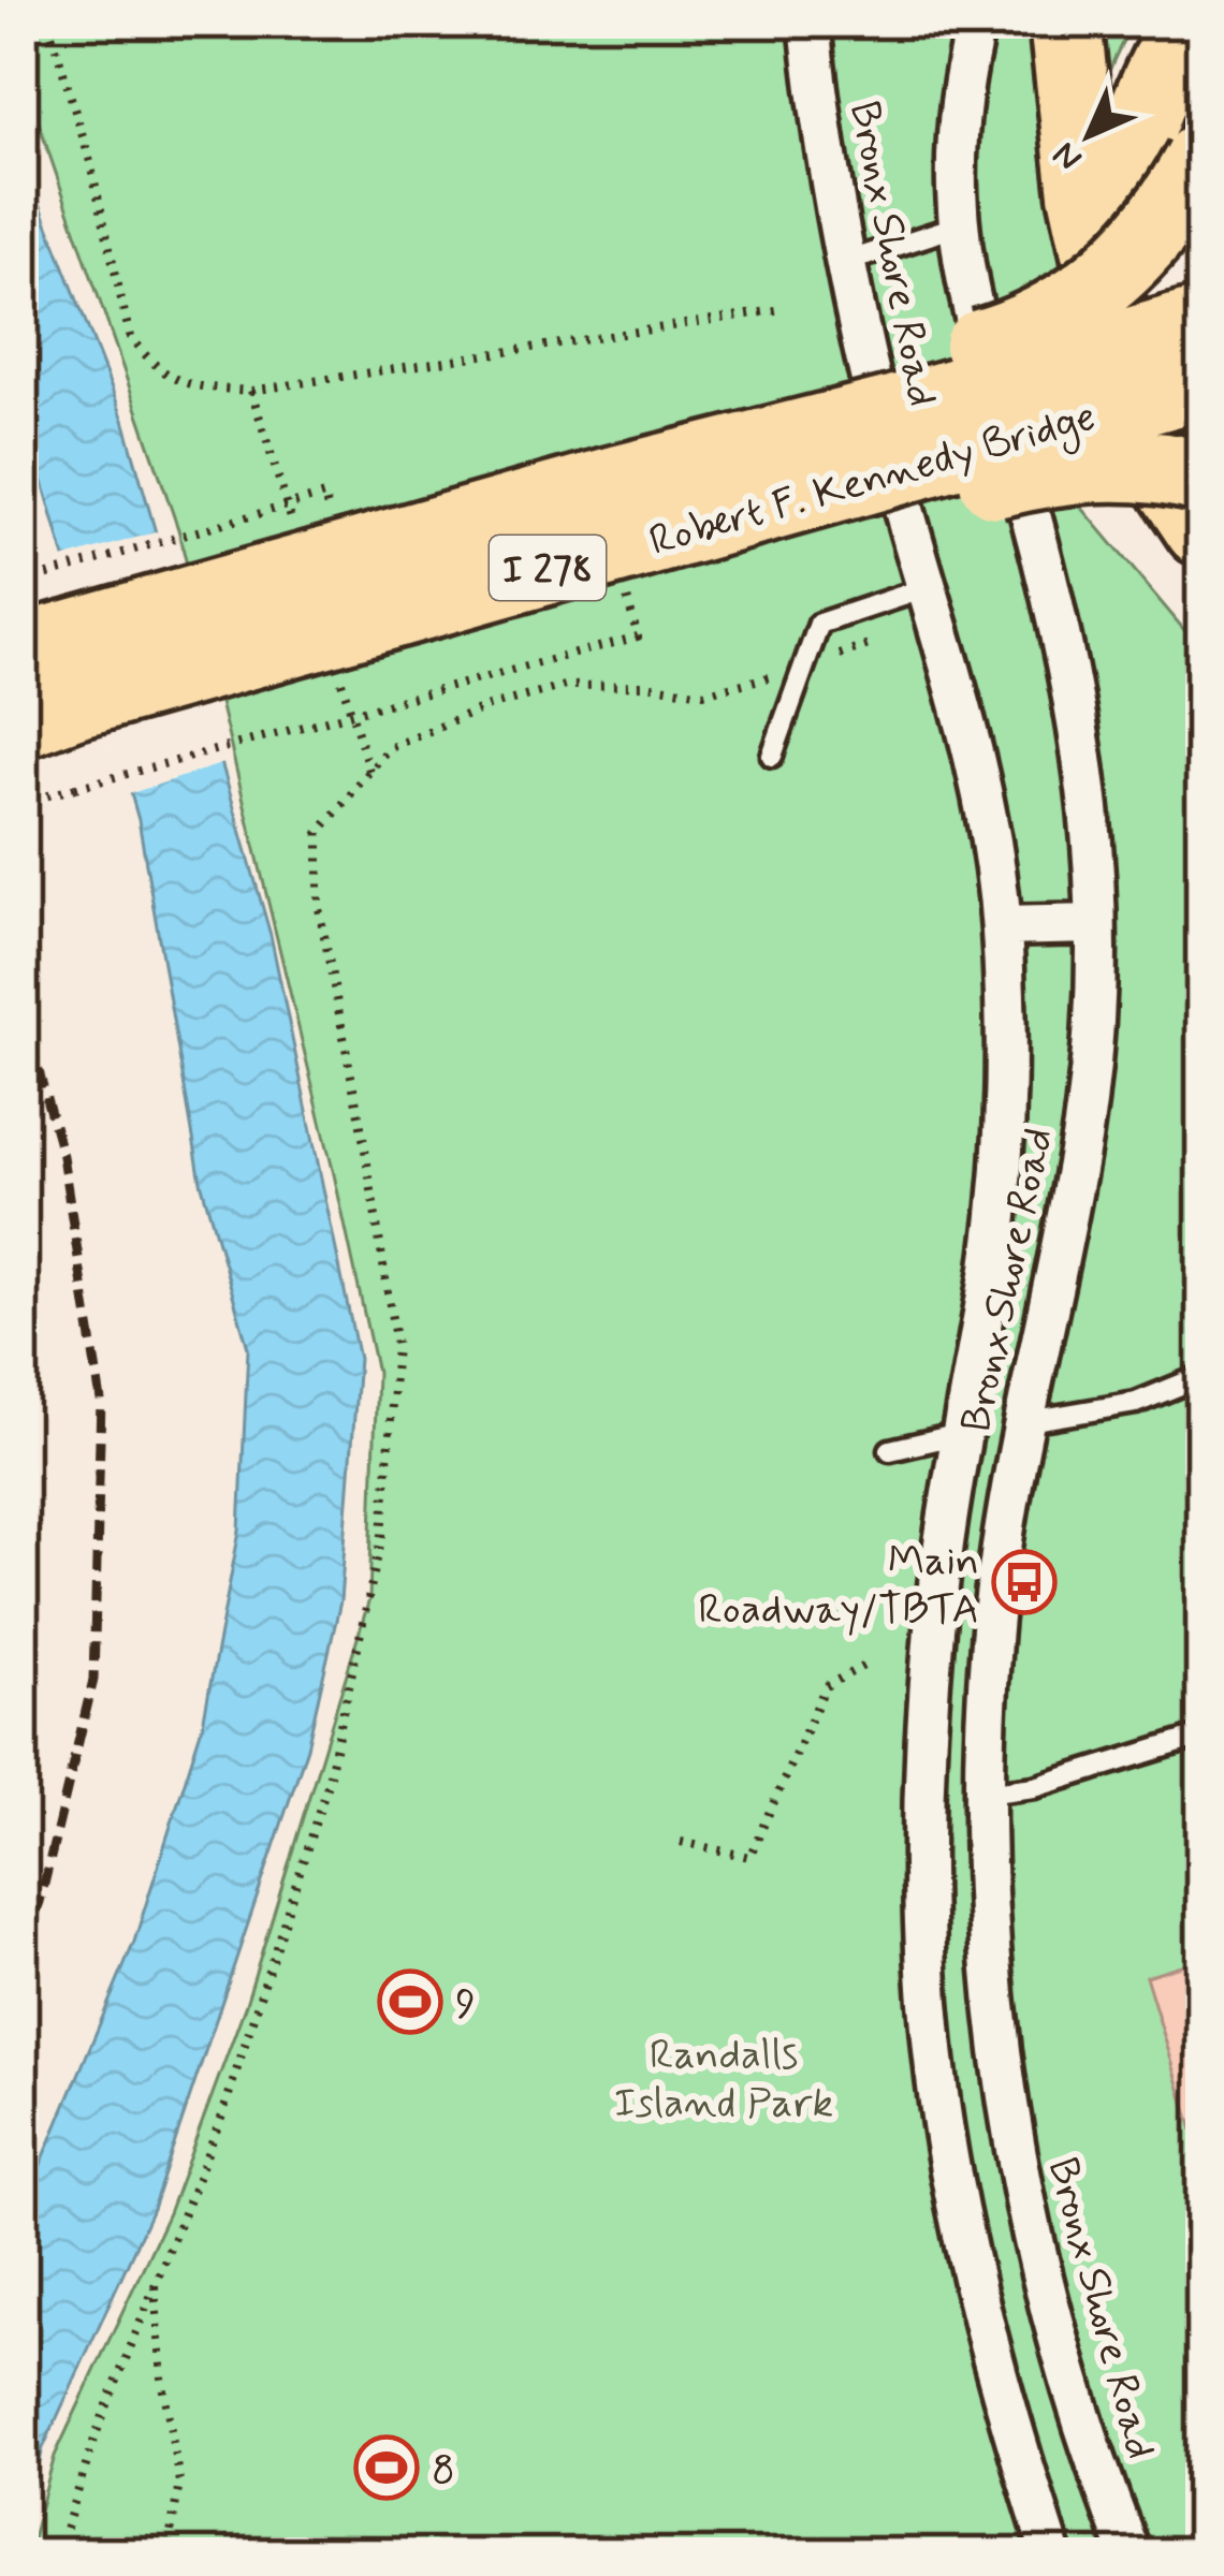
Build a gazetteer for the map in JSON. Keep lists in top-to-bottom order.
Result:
{
  "streets": {
    "highway": ["Robert F. Kennedy Bridge", "I 278"],
    "street": ["Bronx Shore Road"]
  },
  "parks": ["Randalls Island Park"],
  "places": {
    "bus stop": ["Main Roadway/TBTA"],
    "sports": ["9", "8"]
  },
  "north": "bottom left"
}
